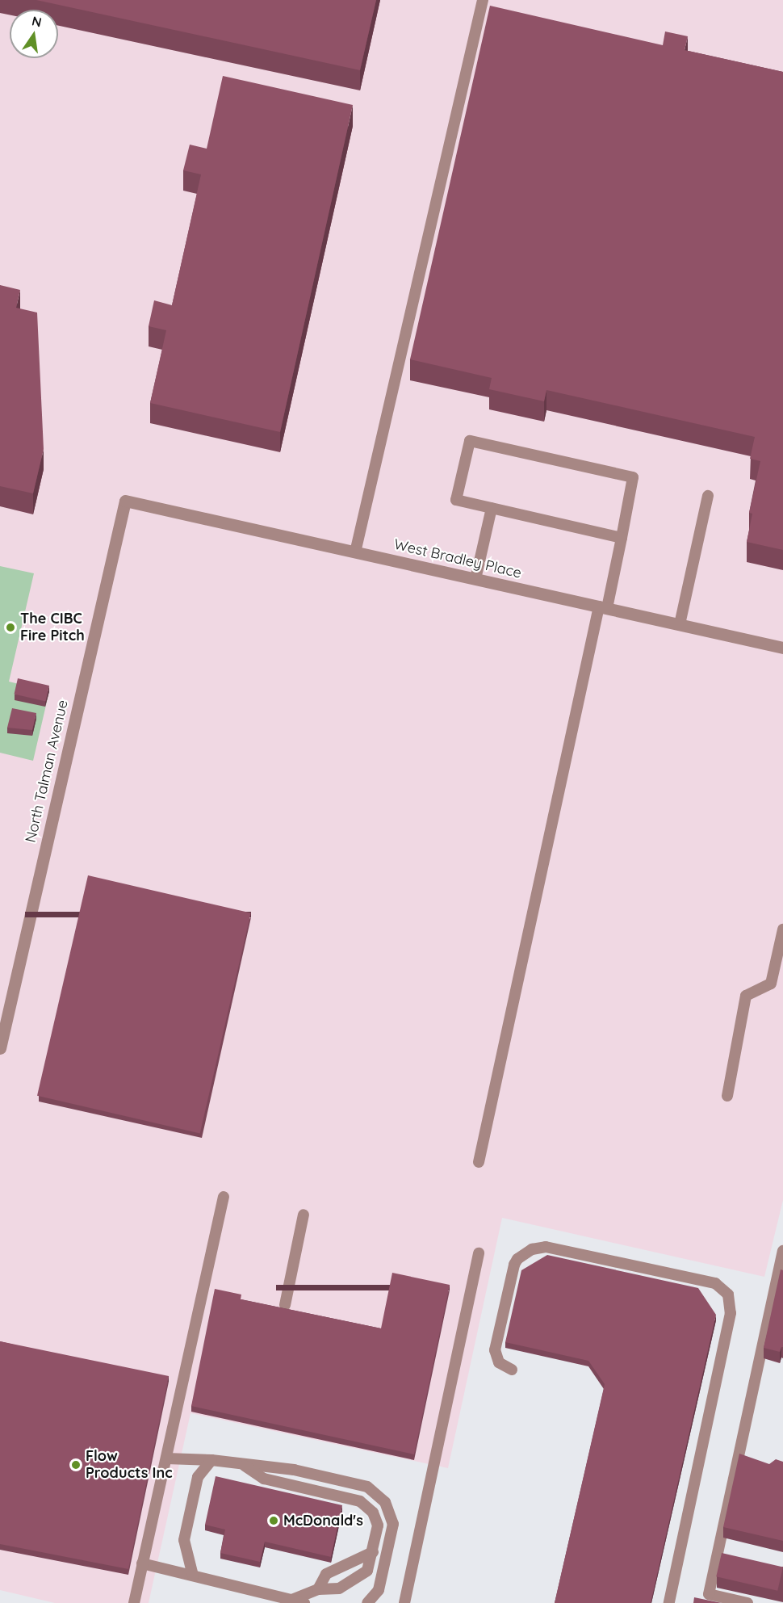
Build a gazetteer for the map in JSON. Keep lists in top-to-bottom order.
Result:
{
  "streets": {
    "street": ["West Bradley Place", "North Talman Avenue"]
  },
  "crossings": [
    ["West Bradley Place", "North Talman Avenue"]
  ],
  "places": ["The CIBC Fire Pitch", "Flow Products Inc", "McDonald's"],
  "north": "top"
}
